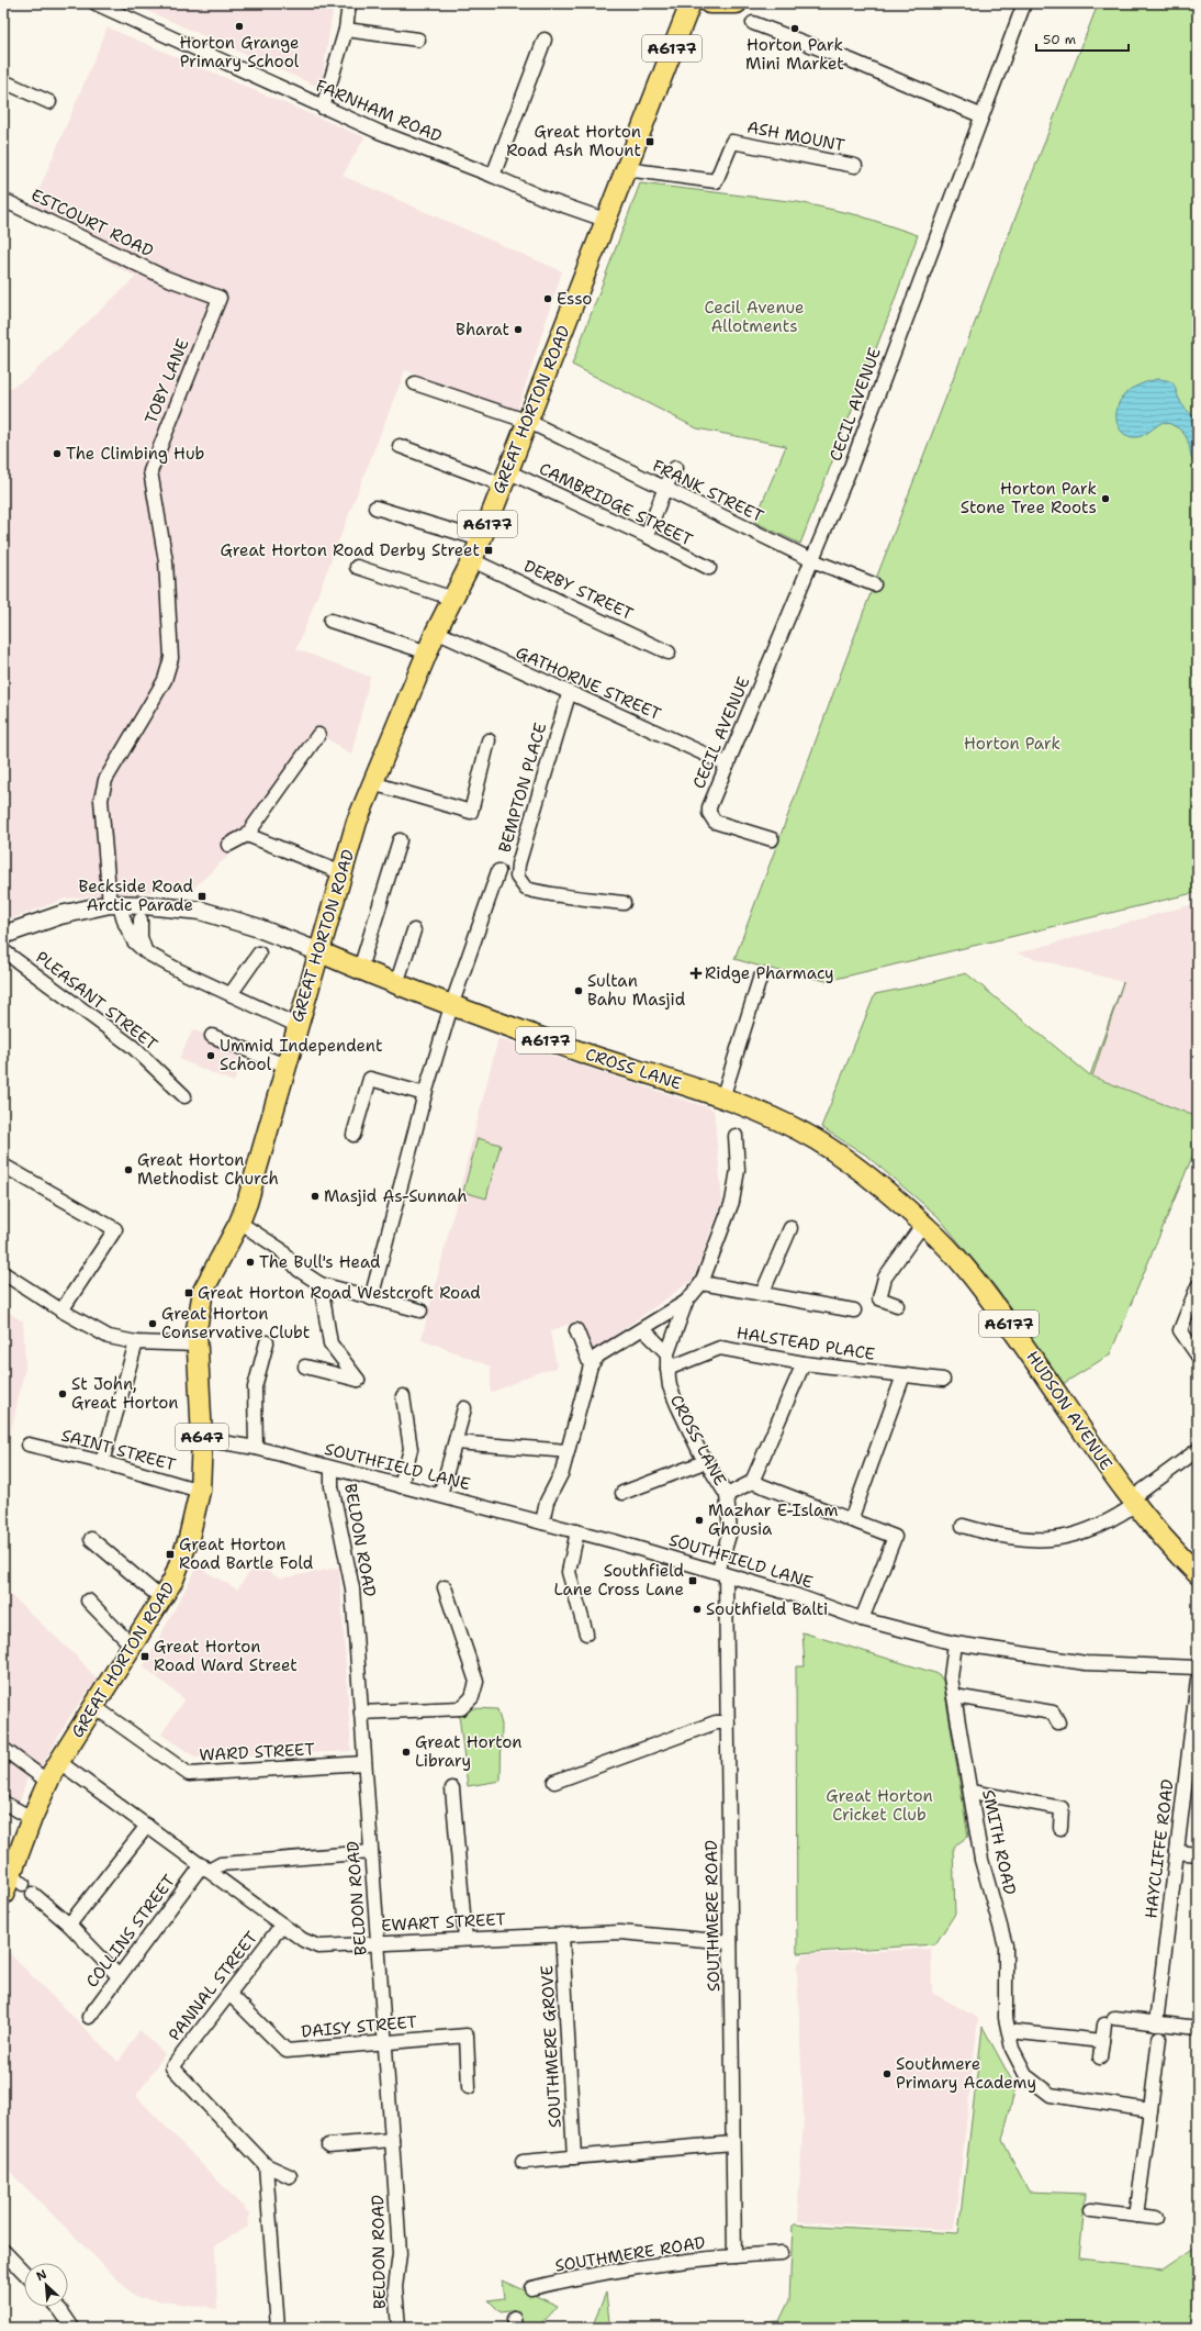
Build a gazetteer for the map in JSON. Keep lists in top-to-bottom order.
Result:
{
  "streets": {
    "main road": [
      "A6177",
      "GREAT HORTON ROAD",
      "CROSS LANE",
      "HUDSON AVENUE",
      "A647"
    ],
    "street": [
      "FARNHAM ROAD",
      "ASH MOUNT",
      "ESTCOURT ROAD",
      "TOBY LANE",
      "CECIL AVENUE",
      "FRANK STREET",
      "CAMBRIDGE STREET",
      "DERBY STREET",
      "GATHORNE STREET",
      "BEMPTON PLACE",
      "PLEASANT STREET",
      "HALSTEAD PLACE",
      "SAINT STREET",
      "SOUTHFIELD LANE",
      "BELDON ROAD",
      "WARD STREET",
      "SMITH ROAD",
      "HAYCLIFFE ROAD",
      "SOUTHMERE ROAD",
      "EWART STREET",
      "COLLINS STREET",
      "PANNAL STREET",
      "DAISY STREET",
      "SOUTHMERE GROVE"
    ]
  },
  "crossings": [
    ["FARNHAM ROAD", "GREAT HORTON ROAD"],
    ["ASH MOUNT", "GREAT HORTON ROAD"],
    ["ESTCOURT ROAD", "TOBY LANE"],
    ["CECIL AVENUE", "FRANK STREET"],
    ["CECIL AVENUE", "GATHORNE STREET"],
    ["GREAT HORTON ROAD", "FRANK STREET"],
    ["GREAT HORTON ROAD", "CAMBRIDGE STREET"],
    ["GREAT HORTON ROAD", "DERBY STREET"],
    ["GREAT HORTON ROAD", "GATHORNE STREET"],
    ["GREAT HORTON ROAD", "CROSS LANE"],
    ["GREAT HORTON ROAD", "SAINT STREET"],
    ["GREAT HORTON ROAD", "SOUTHFIELD LANE"],
    ["GREAT HORTON ROAD", "WARD STREET"],
    ["GREAT HORTON ROAD", "EWART STREET"],
    ["GATHORNE STREET", "BEMPTON PLACE"],
    ["CROSS LANE", "HALSTEAD PLACE"],
    ["CROSS LANE", "HUDSON AVENUE"],
    ["CROSS LANE", "SOUTHFIELD LANE"],
    ["CROSS LANE", "SOUTHMERE ROAD"],
    ["SOUTHFIELD LANE", "BELDON ROAD"],
    ["SOUTHFIELD LANE", "SMITH ROAD"],
    ["SOUTHFIELD LANE", "SOUTHMERE ROAD"],
    ["BELDON ROAD", "WARD STREET"],
    ["BELDON ROAD", "EWART STREET"],
    ["BELDON ROAD", "DAISY STREET"],
    ["SOUTHMERE ROAD", "EWART STREET"],
    ["EWART STREET", "COLLINS STREET"],
    ["EWART STREET", "PANNAL STREET"],
    ["EWART STREET", "SOUTHMERE GROVE"],
    ["PANNAL STREET", "DAISY STREET"]
  ],
  "parks": ["Cecil Avenue Allotments", "Horton Park", "Great Horton Cricket Club"],
  "places": {
    "other": [
      "Horton Grange Primary School",
      "Horton Park Mini Market",
      "Esso",
      "Bharat",
      "The Climbing Hub",
      "Horton Park Stone Tree Roots",
      "Sultan Bahu Masjid",
      "Ummid Independent School",
      "Great Horton Methodist Church",
      "Masjid As-Sunnah",
      "The Bull's Head",
      "Great Horton Conservative Clubt",
      "St John, Great Horton",
      "Mazhar E-Islam Ghousia",
      "Southfield Balti",
      "Great Horton Library",
      "Southmere Primary Academy"
    ],
    "transit": [
      "Great Horton Road Ash Mount",
      "Great Horton Road Derby Street",
      "Beckside Road Arctic Parade",
      "Great Horton Road Westcroft Road",
      "Great Horton Road Bartle Fold",
      "Southfield Lane Cross Lane",
      "Great Horton Road Ward Street"
    ],
    "health": ["Ridge Pharmacy"]
  },
  "scale_bar": "50 m",
  "north": "top left"
}
